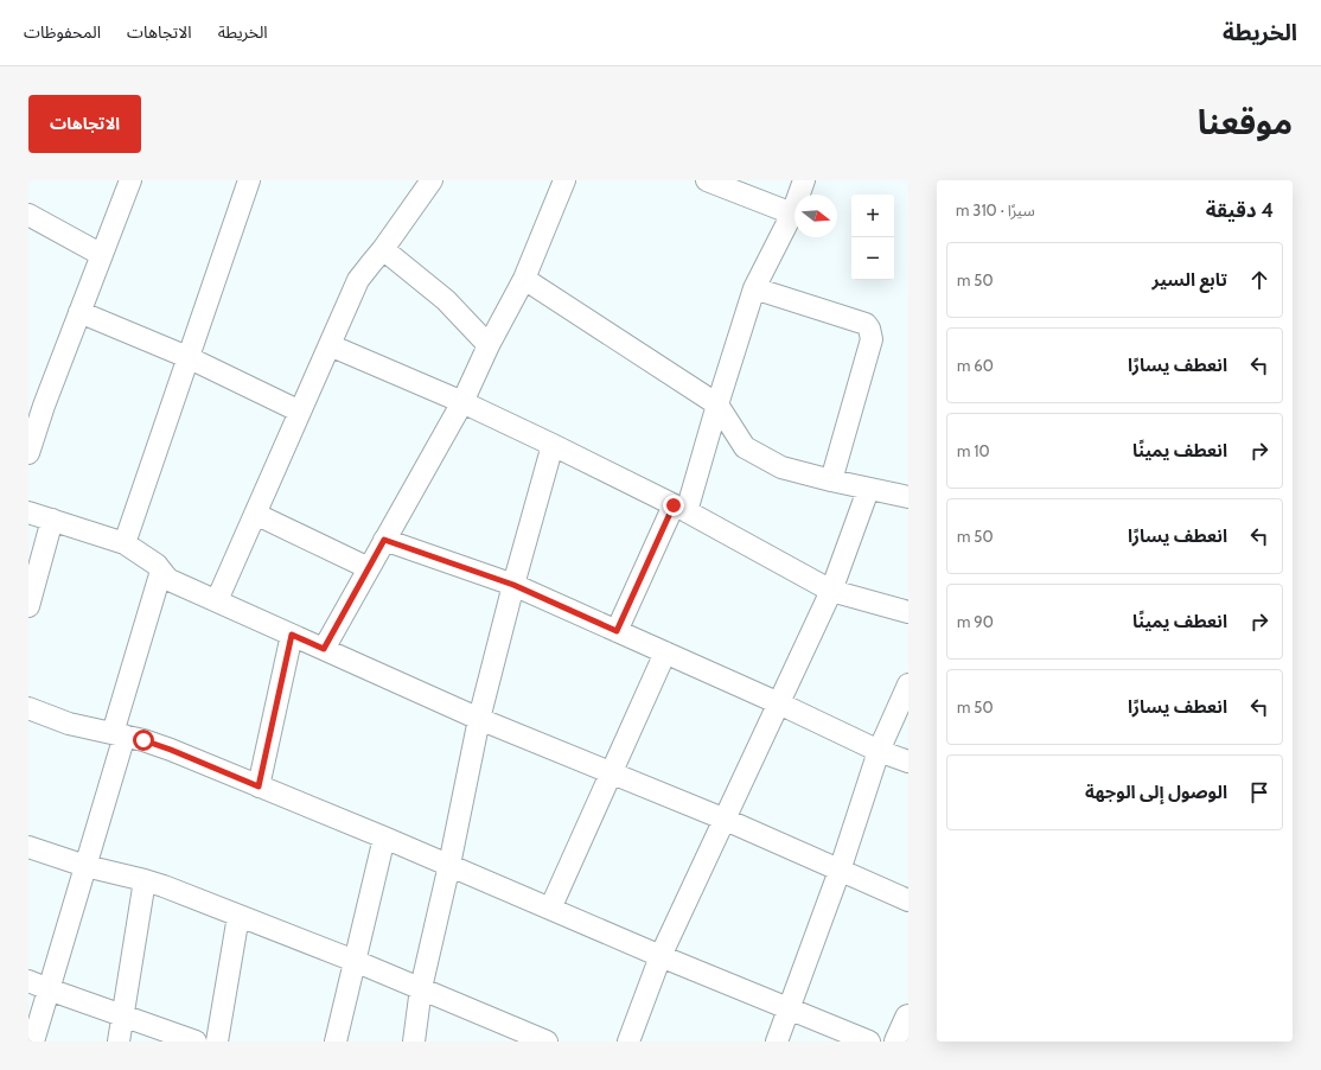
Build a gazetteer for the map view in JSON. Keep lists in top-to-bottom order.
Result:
{
  "north": "right",
  "page": {
    "header": "الخريطة",
    "nav": ["الخريطة", "الاتجاهات", "المحفوظات"],
    "title": "موقعنا",
    "buttons": "الاتجاهات",
    "heading": ["4 دقيقة", "سيرًا · 310 m"],
    "map_buttons": ["+", "−"],
    "list": [
      ["تابع السير", "50 m"],
      ["انعطف يسارًا", "60 m"],
      ["انعطف يمينًا", "10 m"],
      ["انعطف يسارًا", "50 m"],
      ["انعطف يمينًا", "90 m"],
      ["انعطف يسارًا", "50 m"],
      "الوصول إلى الوجهة"
    ]
  }
}
